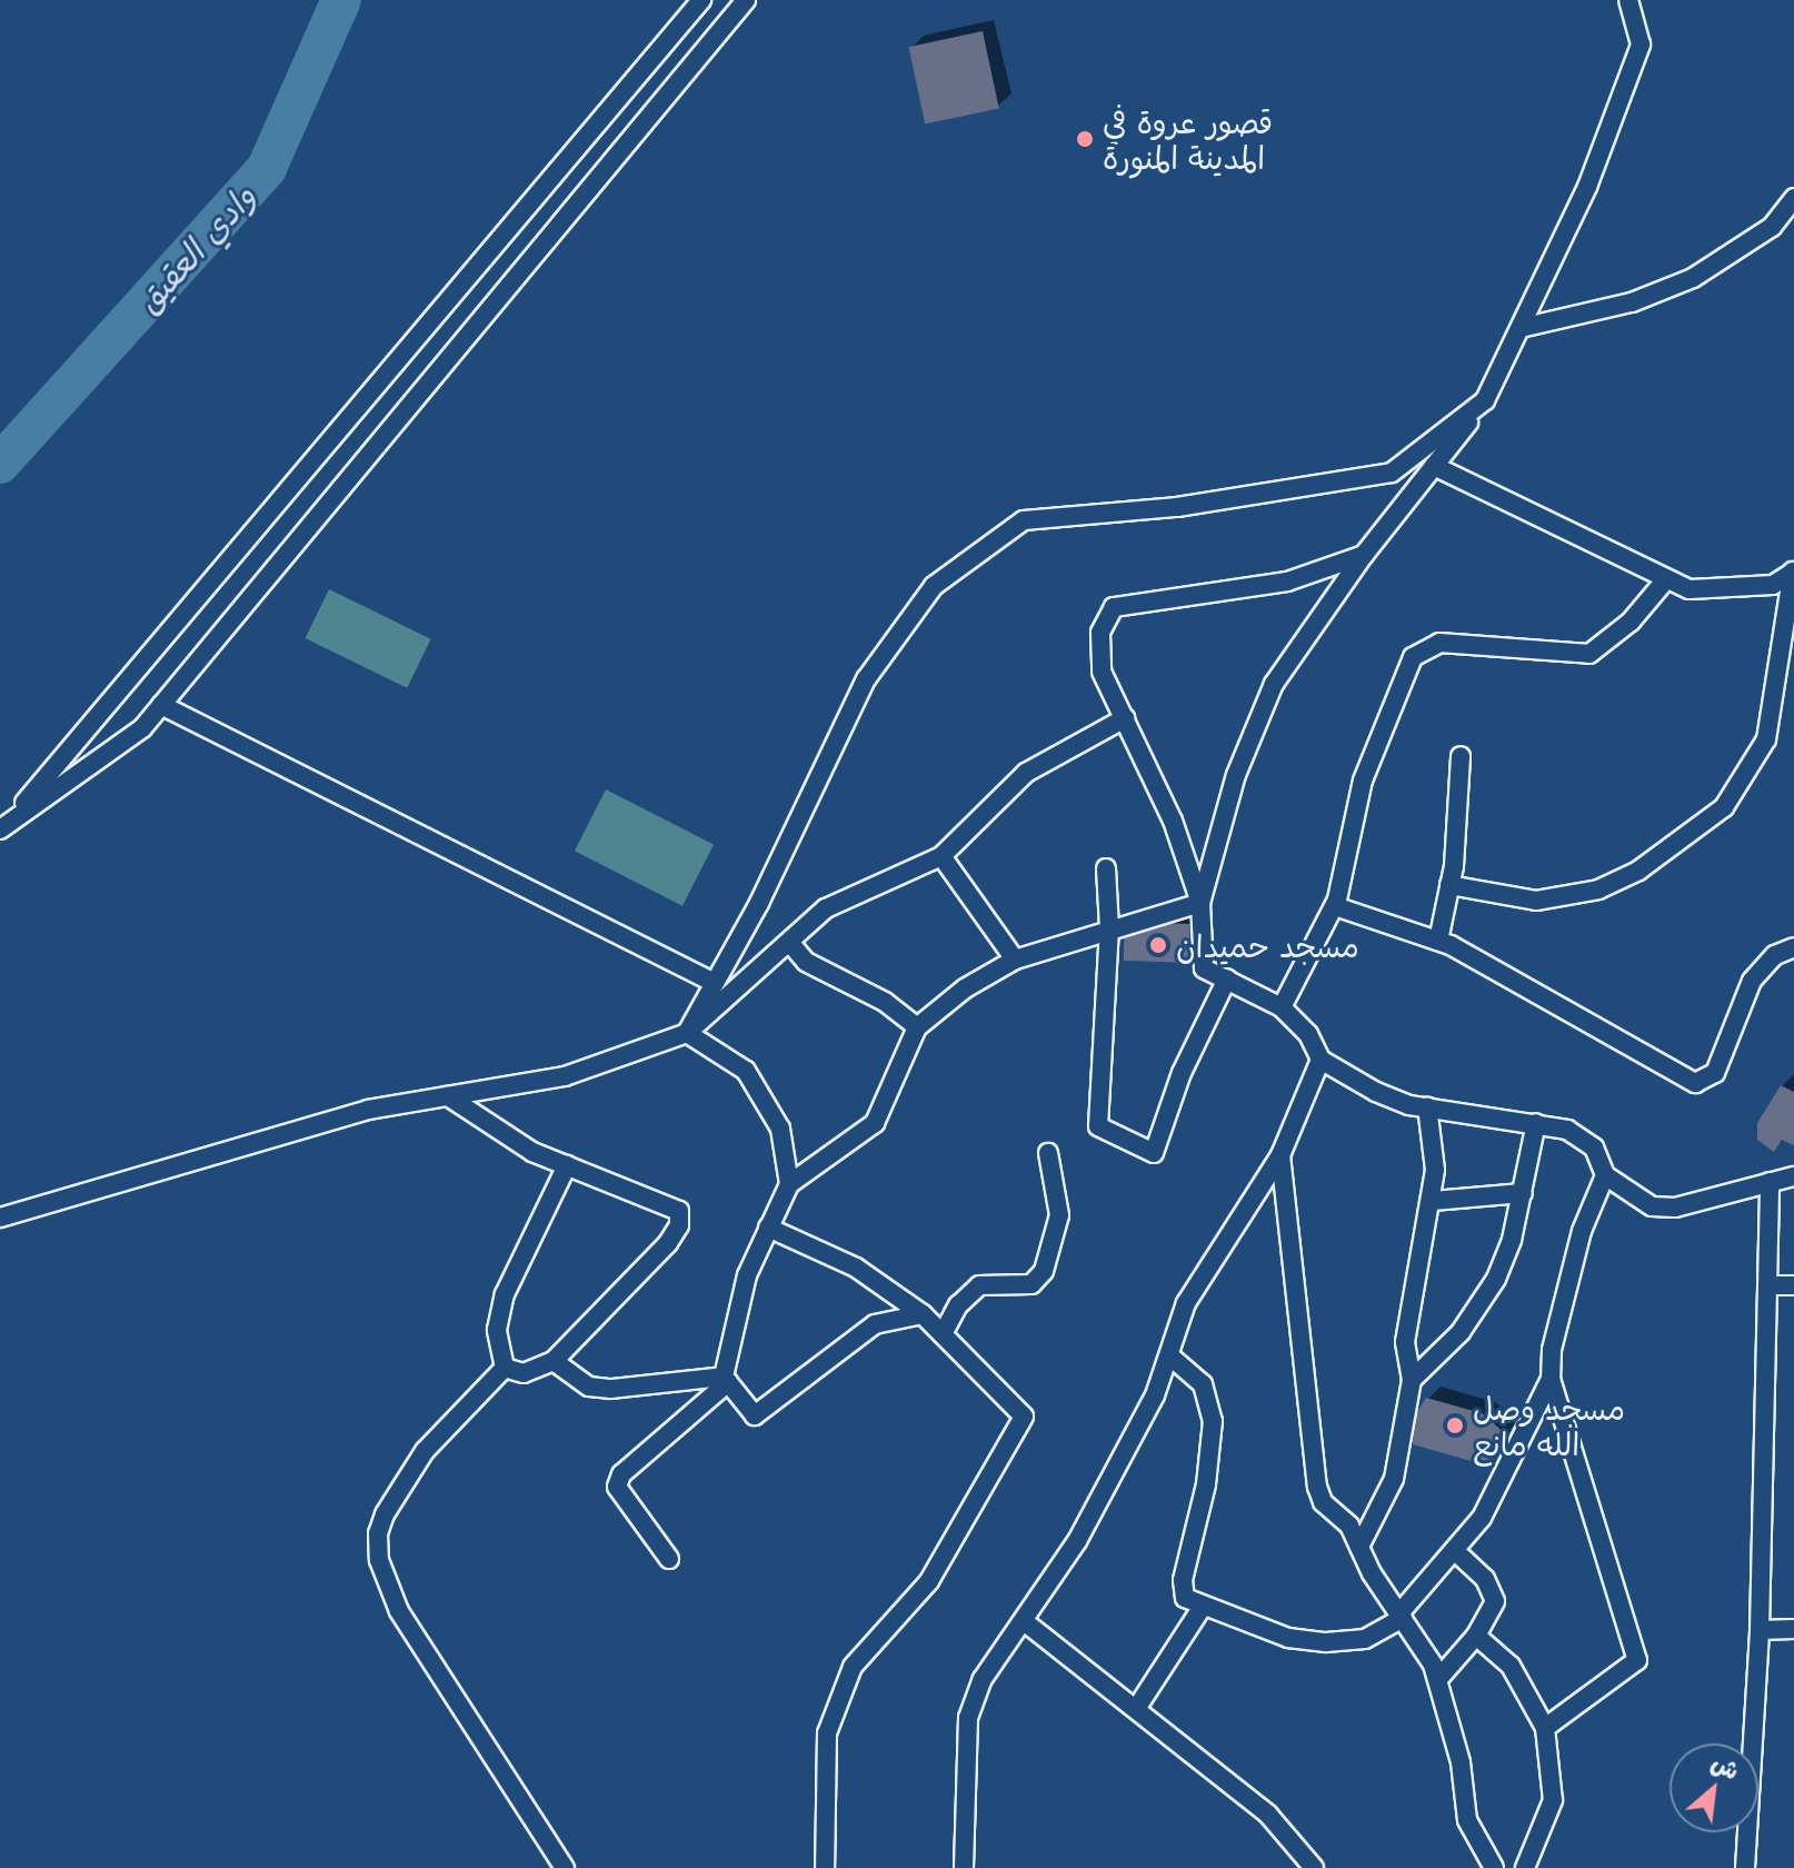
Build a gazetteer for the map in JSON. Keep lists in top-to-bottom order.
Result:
{
  "water": ["وادي العقيق"],
  "places": ["قصور عروة في المدينة المنورة", "مسجد حميدان", "مسجد وصل الله مانع"],
  "north": "top right"
}
